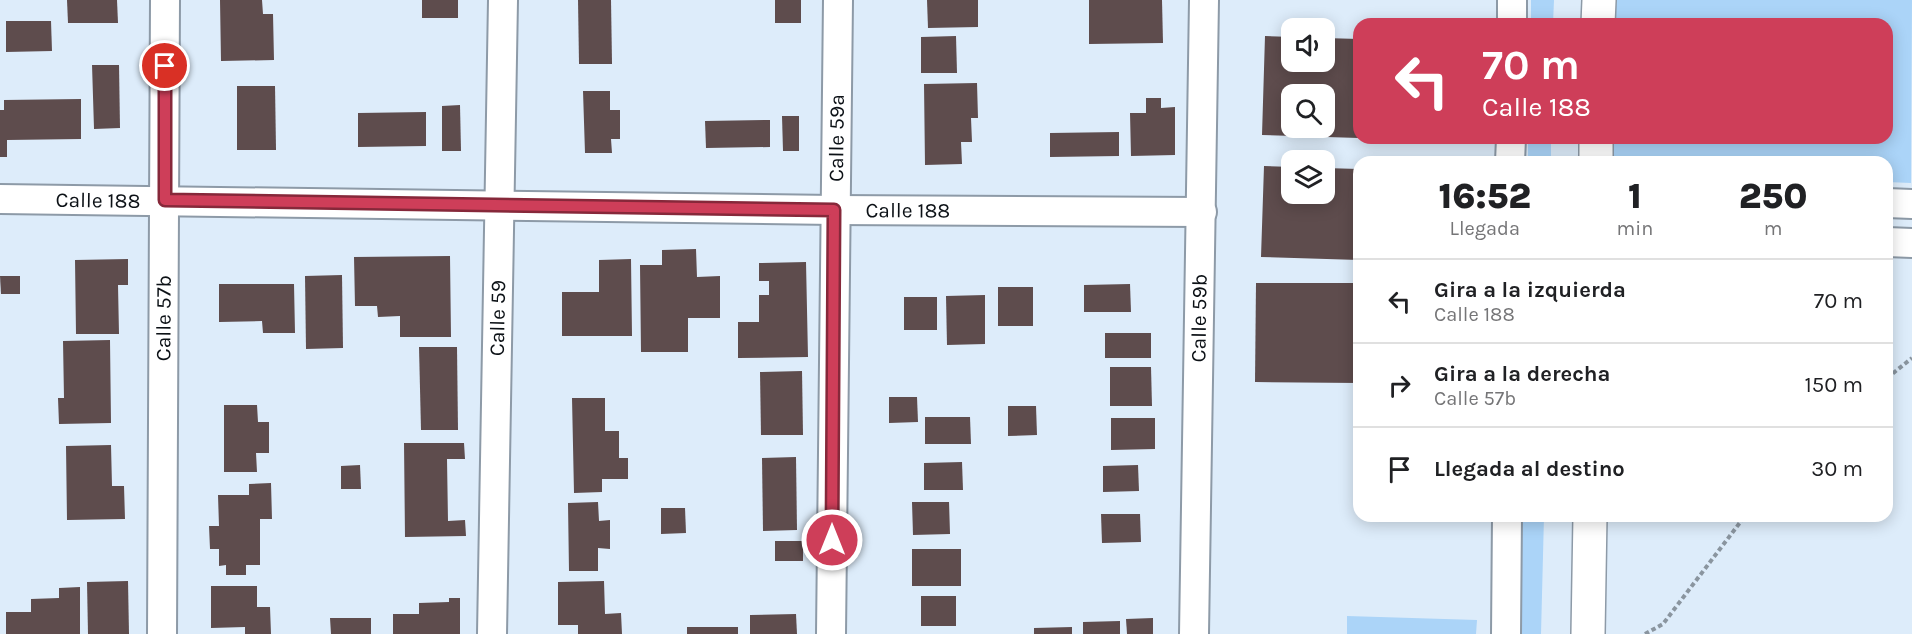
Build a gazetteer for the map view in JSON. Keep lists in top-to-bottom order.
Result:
{
  "streets": {
    "street": [
      "Calle 59a",
      "Calle 188",
      "Calle 57b",
      "Calle 59",
      "Calle 59b"
    ]
  },
  "crossings": [
    ["Calle 59a", "Calle 188"],
    ["Calle 188", "Calle 57b"],
    ["Calle 188", "Calle 59"],
    ["Calle 188", "Calle 59b"]
  ],
  "page": {
    "turn": ["70 m", "Calle 188"],
    "eta": [
      "16:52",
      "Llegada",
      "1",
      "min",
      "250",
      "m"
    ],
    "list": [
      {
        "name": "Gira a la izquierda",
        "note": "Calle 188",
        "value": "70 m"
      },
      {
        "name": "Gira a la derecha",
        "note": "Calle 57b",
        "value": "150 m"
      },
      {
        "name": "Llegada al destino",
        "value": "30 m"
      }
    ]
  }
}
